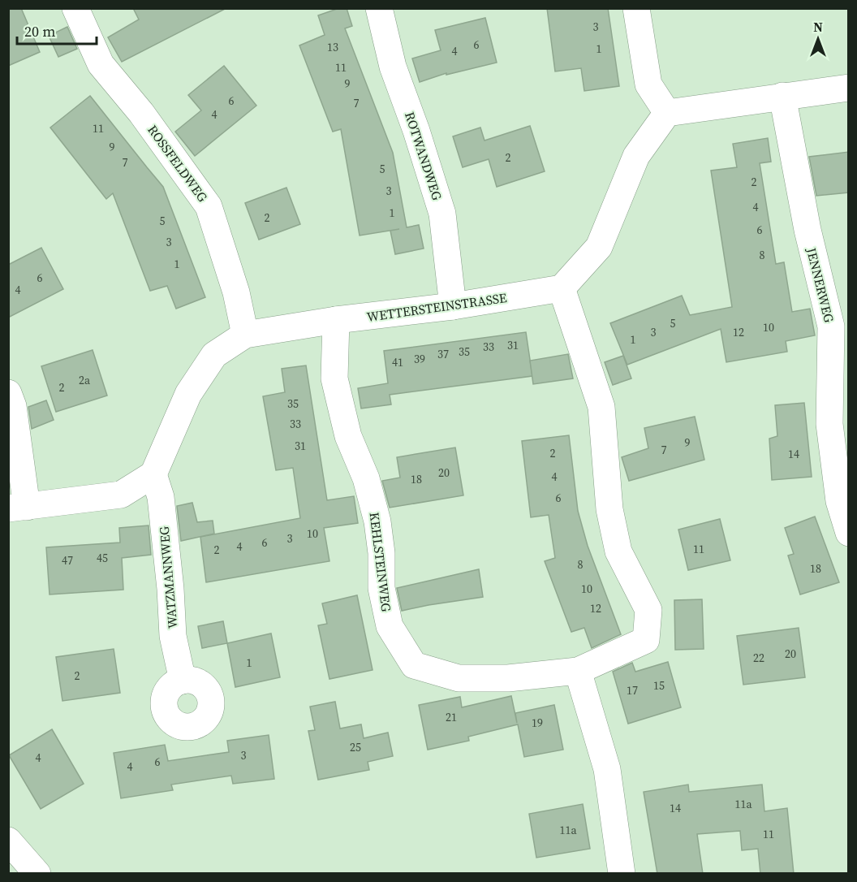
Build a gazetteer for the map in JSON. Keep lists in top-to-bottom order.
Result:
{
  "streets": {
    "street": [
      "ROTWANDWEG",
      "ROSSFELDWEG",
      "JENNERWEG",
      "WETTERSTEINSTRASSE",
      "KEHLSTEINWEG",
      "WATZMANNWEG"
    ]
  },
  "crossings": [
    ["ROTWANDWEG", "WETTERSTEINSTRASSE"],
    ["ROSSFELDWEG", "WETTERSTEINSTRASSE"],
    ["WETTERSTEINSTRASSE", "KEHLSTEINWEG"],
    ["WETTERSTEINSTRASSE", "WATZMANNWEG"]
  ],
  "house_numbers": [
    "3",
    "6",
    "13",
    "1",
    "4",
    "11",
    "9",
    "6",
    "7",
    "4",
    "11",
    "9",
    "2",
    "7",
    "5",
    "2",
    "3",
    "4",
    "1",
    "2",
    "5",
    "6",
    "3",
    "8",
    "1",
    "6",
    "4",
    "5",
    "10",
    "3",
    "12",
    "1",
    "31",
    "33",
    "35",
    "37",
    "39",
    "41",
    "2a",
    "2",
    "35",
    "33",
    "9",
    "31",
    "7",
    "2",
    "14",
    "20",
    "4",
    "18",
    "6",
    "10",
    "3",
    "6",
    "4",
    "11",
    "2",
    "45",
    "47",
    "8",
    "18",
    "10",
    "12",
    "20",
    "22",
    "1",
    "2",
    "15",
    "17",
    "21",
    "19",
    "25",
    "3",
    "4",
    "6",
    "4",
    "11a",
    "14",
    "11a",
    "11"
  ],
  "scale_bar": "20 m",
  "north": "top"
}
